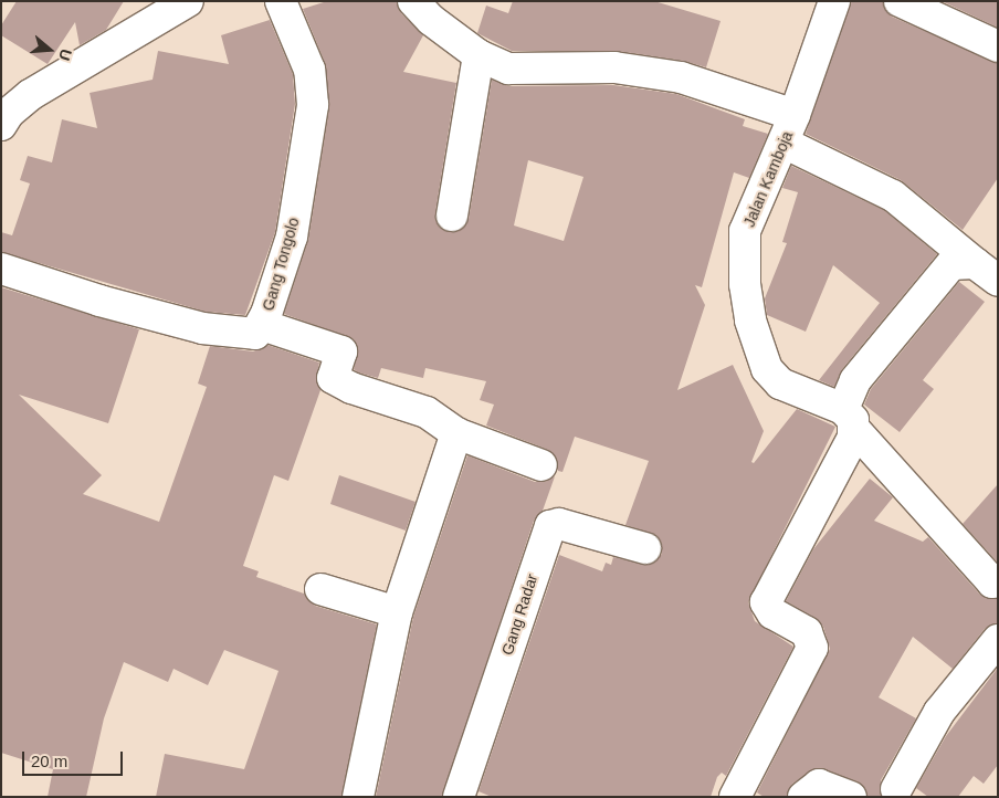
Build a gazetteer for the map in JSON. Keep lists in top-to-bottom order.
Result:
{
  "streets": {
    "street": ["Jalan Kamboja", "Gang Tongolo", "Gang Radar"]
  },
  "scale_bar": "20 m",
  "north": "right"
}
